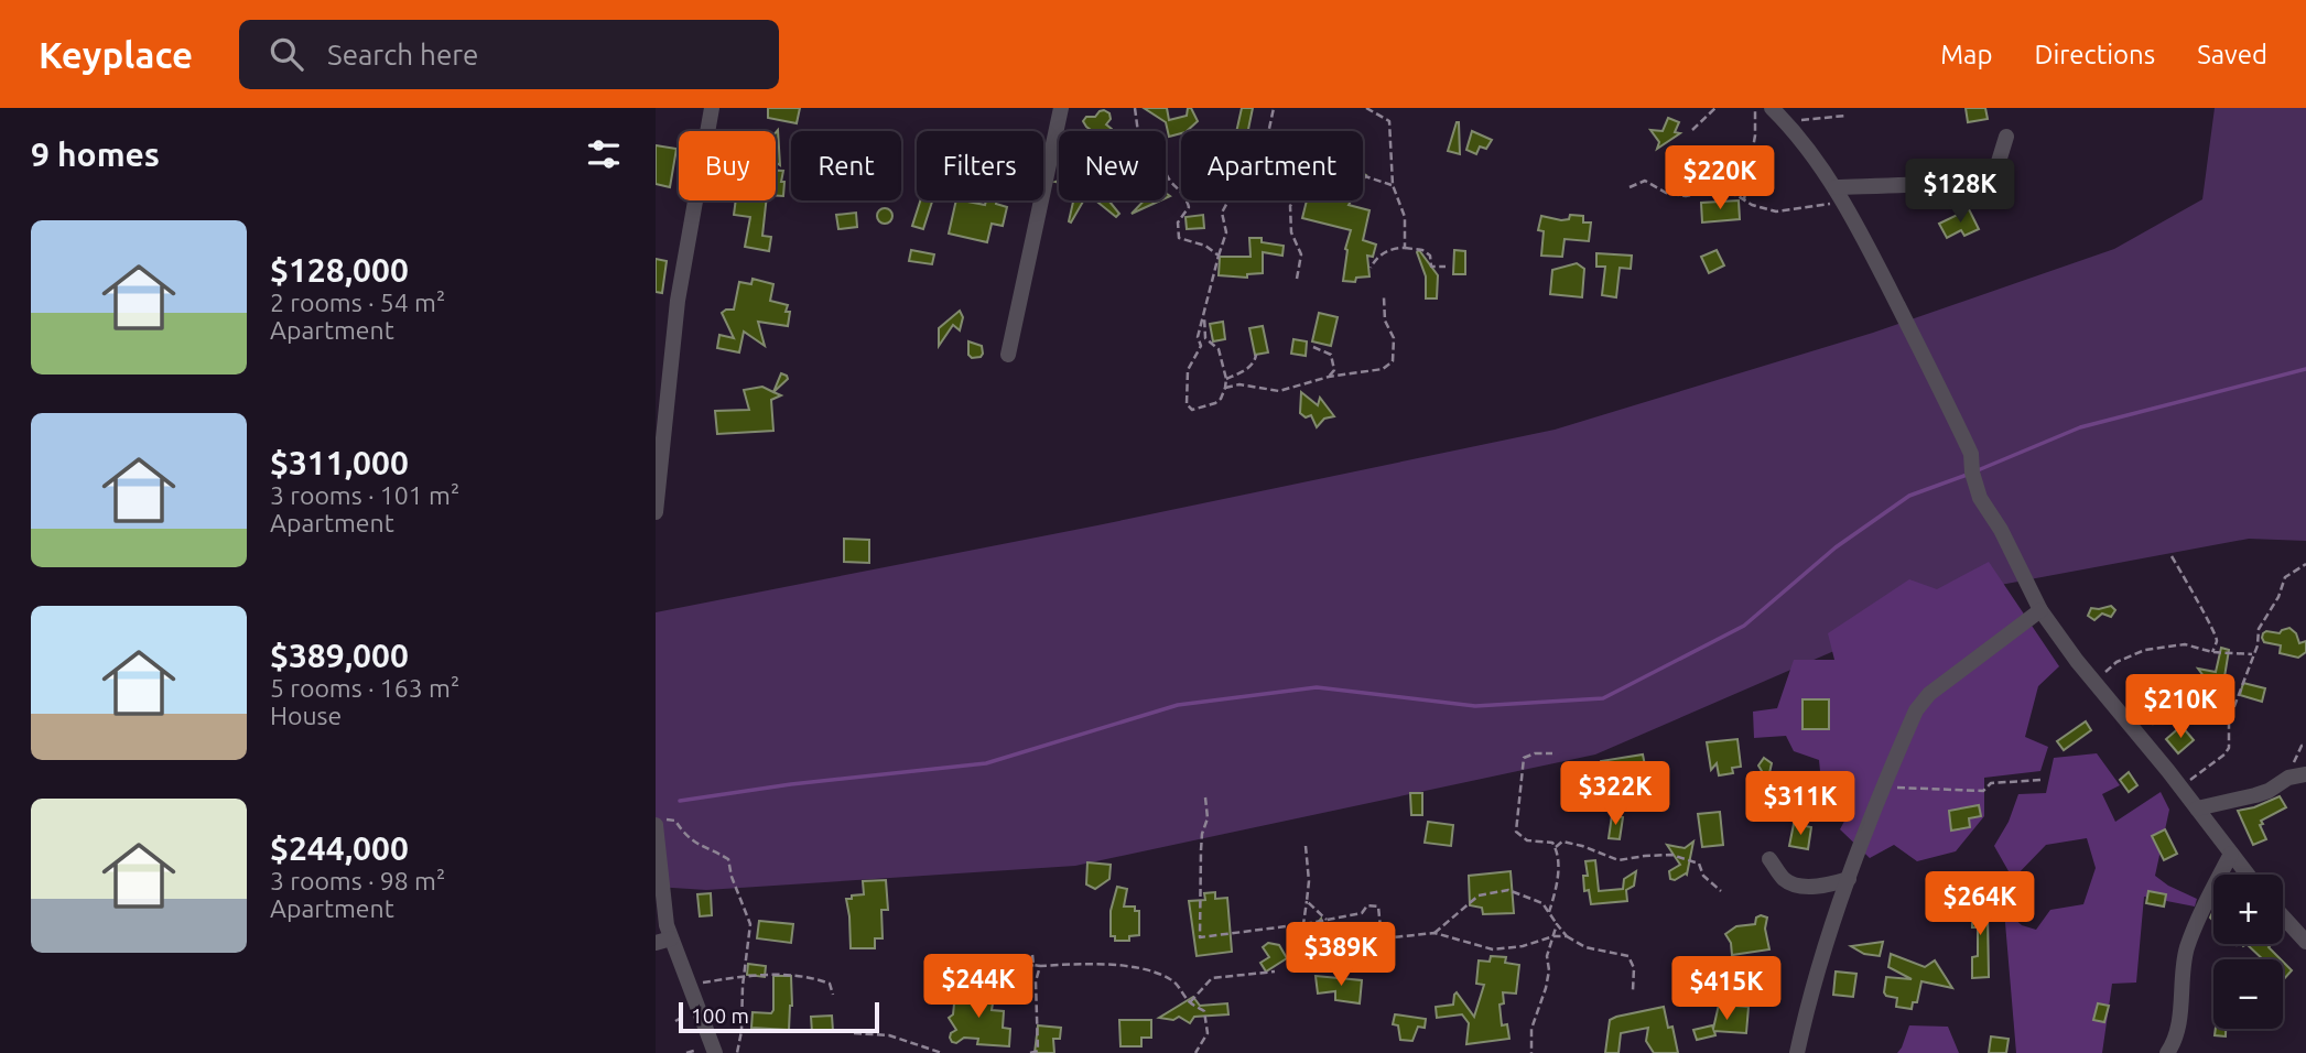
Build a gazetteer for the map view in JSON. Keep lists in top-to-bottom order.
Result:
{
  "scale_bar": "100 m",
  "page": {
    "header": "Keyplace",
    "search": "Search here",
    "nav": ["Map", "Directions", "Saved"],
    "heading": "9 homes",
    "chip": [
      "Buy",
      "Rent",
      "Filters",
      "New",
      "Apartment"
    ],
    "price": [
      "$220K",
      "$128K",
      "$210K",
      "$322K",
      "$311K",
      "$264K",
      "$389K",
      "$244K",
      "$415K"
    ],
    "list": [
      {
        "name": "$128,000",
        "note": "2 rooms · 54 m² · Apartment"
      },
      {
        "name": "$311,000",
        "note": "3 rooms · 101 m² · Apartment"
      },
      {
        "name": "$389,000",
        "note": "5 rooms · 163 m² · House"
      },
      {
        "name": "$244,000",
        "note": "3 rooms · 98 m² · Apartment"
      }
    ],
    "map_buttons": ["+", "−"],
    "scale": "100 m"
  }
}
